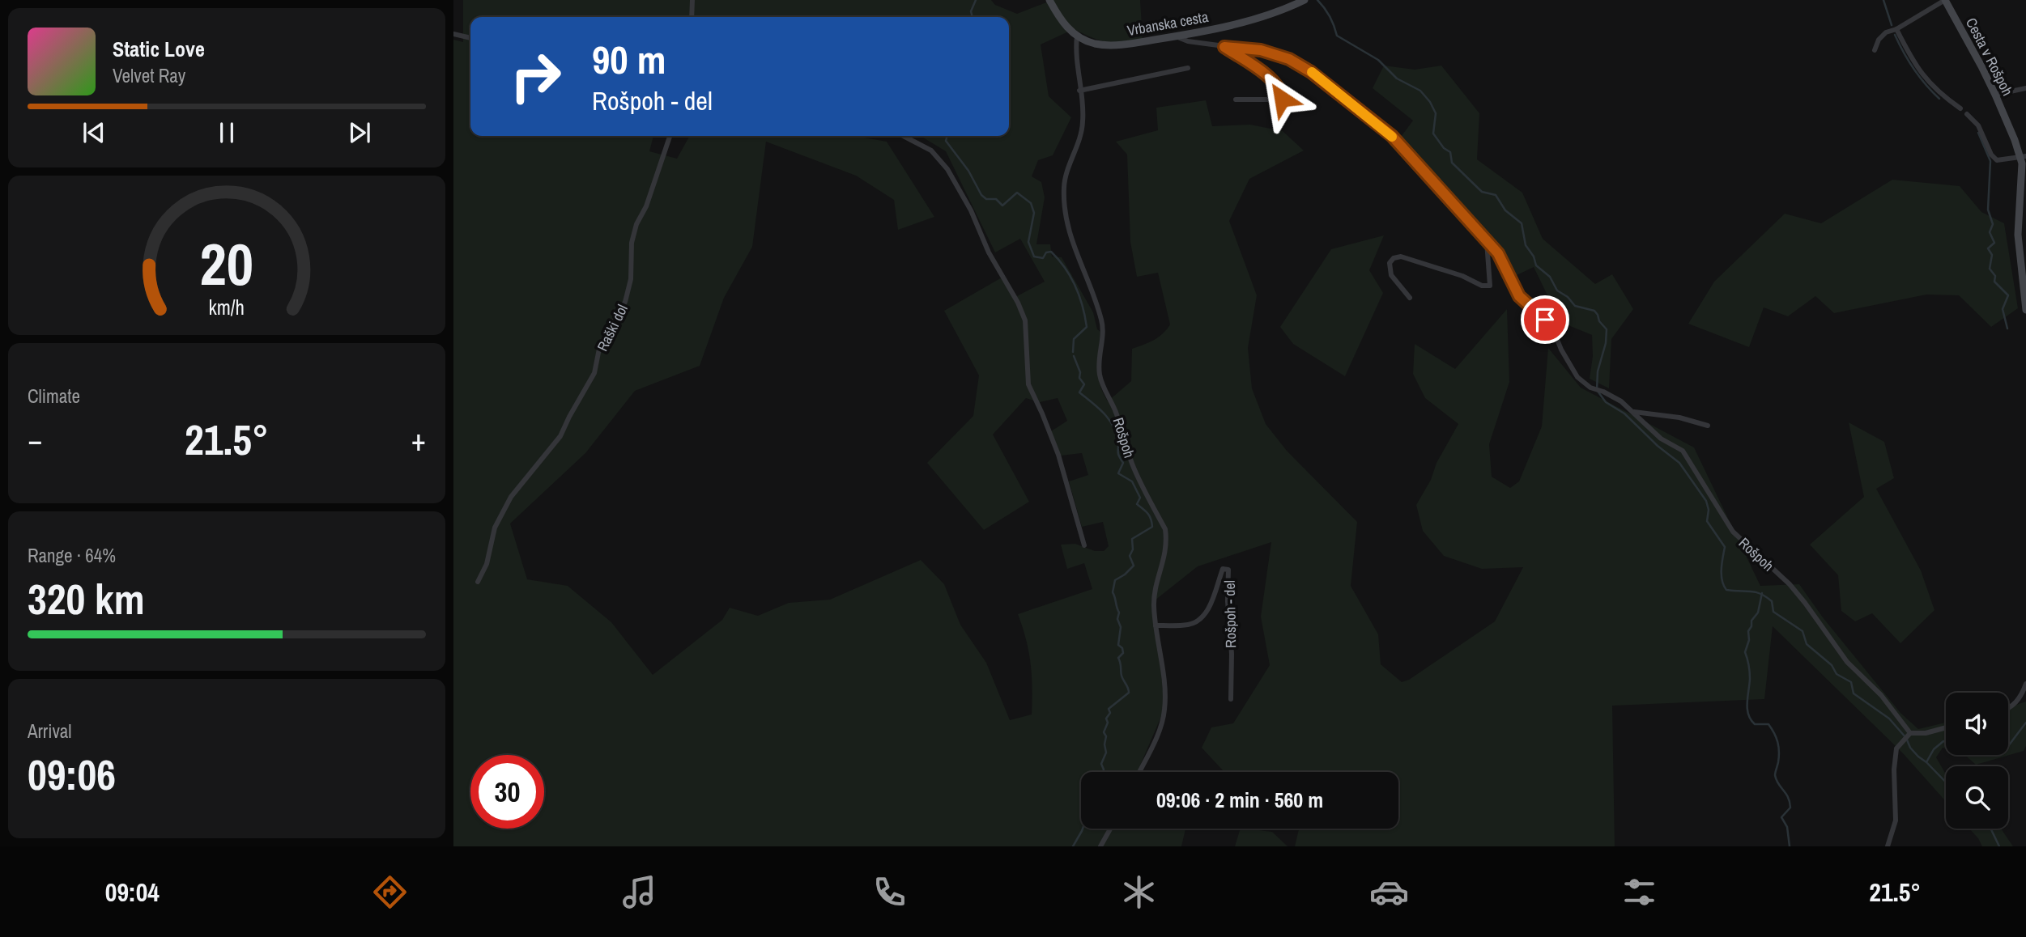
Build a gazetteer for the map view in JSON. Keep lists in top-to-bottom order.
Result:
{
  "streets": {
    "street": [
      "Vrbanska cesta",
      "Cesta v Rošpoh",
      "Raški dol",
      "Rošpoh",
      "Rošpoh - del"
    ]
  },
  "crossings": [
    ["Vrbanska cesta", "Rošpoh"],
    ["Rošpoh", "Rošpoh - del"]
  ],
  "page": {
    "turn": ["90 m", "Rošpoh - del"],
    "song": ["Static Love", "Velvet Ray"],
    "tile": [
      "Climate",
      ["Range · 64%", "320 km"],
      ["Arrival", "09:06"]
    ],
    "heat": ["−", "21.5°", "+"],
    "limit": "30",
    "trip": "09:06 · 2 min · 560 m",
    "tabs": ["09:04", "21.5°"],
    "gauge": ["20", "km/h"]
  }
}
